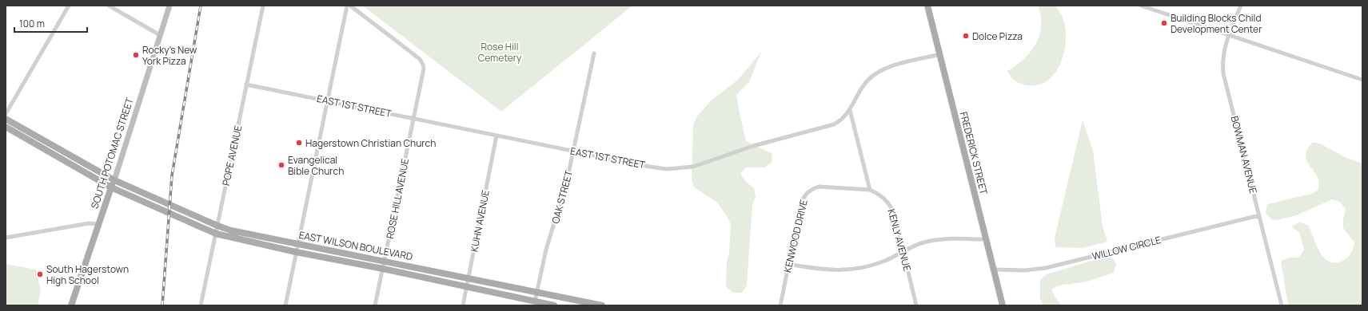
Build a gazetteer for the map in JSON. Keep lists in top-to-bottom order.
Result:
{
  "streets": {
    "main road": ["SOUTH POTOMAC STREET", "FREDERICK STREET", "EAST WILSON BOULEVARD"],
    "street": [
      "EAST 1ST STREET",
      "BOWMAN AVENUE",
      "POPE AVENUE",
      "OAK STREET",
      "ROSE HILL AVENUE",
      "KUHN AVENUE",
      "KENWOOD DRIVE",
      "KENLY AVENUE",
      "WILLOW CIRCLE"
    ]
  },
  "crossings": [
    ["EAST 1ST STREET", "FREDERICK STREET"],
    ["EAST 1ST STREET", "POPE AVENUE"],
    ["EAST 1ST STREET", "OAK STREET"],
    ["EAST 1ST STREET", "ROSE HILL AVENUE"],
    ["EAST 1ST STREET", "KUHN AVENUE"],
    ["SOUTH POTOMAC STREET", "EAST WILSON BOULEVARD"],
    ["FREDERICK STREET", "WILLOW CIRCLE"],
    ["BOWMAN AVENUE", "WILLOW CIRCLE"],
    ["POPE AVENUE", "EAST WILSON BOULEVARD"],
    ["OAK STREET", "EAST WILSON BOULEVARD"],
    ["ROSE HILL AVENUE", "EAST WILSON BOULEVARD"],
    ["KUHN AVENUE", "EAST WILSON BOULEVARD"],
    ["KENWOOD DRIVE", "KENLY AVENUE"]
  ],
  "parks": ["Rose Hill Cemetery"],
  "places": [
    "Building Blocks Child Development Center",
    "Dolce Pizza",
    "Rocky's New York Pizza",
    "Hagerstown Christian Church",
    "Evangelical Bible Church",
    "South Hagerstown High School"
  ],
  "scale_bar": "100 m"
}
